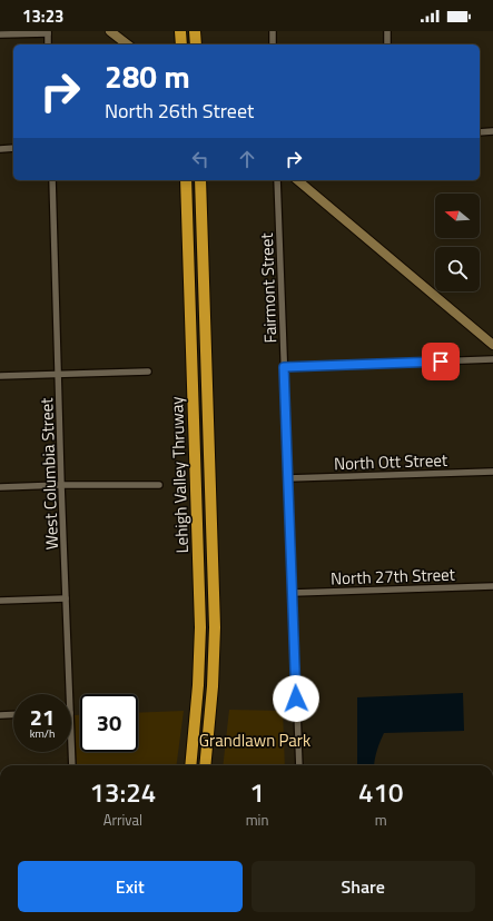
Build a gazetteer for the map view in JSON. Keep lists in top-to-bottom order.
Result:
{
  "streets": {
    "highway": ["Lehigh Valley Thruway"],
    "street": [
      "Fairmont Street",
      "North Ott Street",
      "West Columbia Street",
      "North 27th Street"
    ]
  },
  "crossings": [
    ["Fairmont Street", "North Ott Street"],
    ["Fairmont Street", "North 27th Street"]
  ],
  "parks": ["Grandlawn Park"],
  "north": "left",
  "page": {
    "status": "13:23",
    "turn": ["280 m", "North 26th Street"],
    "speed": "21 km/h",
    "limit": "30",
    "eta": [
      "13:24",
      "Arrival",
      "1",
      "min",
      "410",
      "m"
    ],
    "buttons": ["Exit", "Share"]
  }
}
